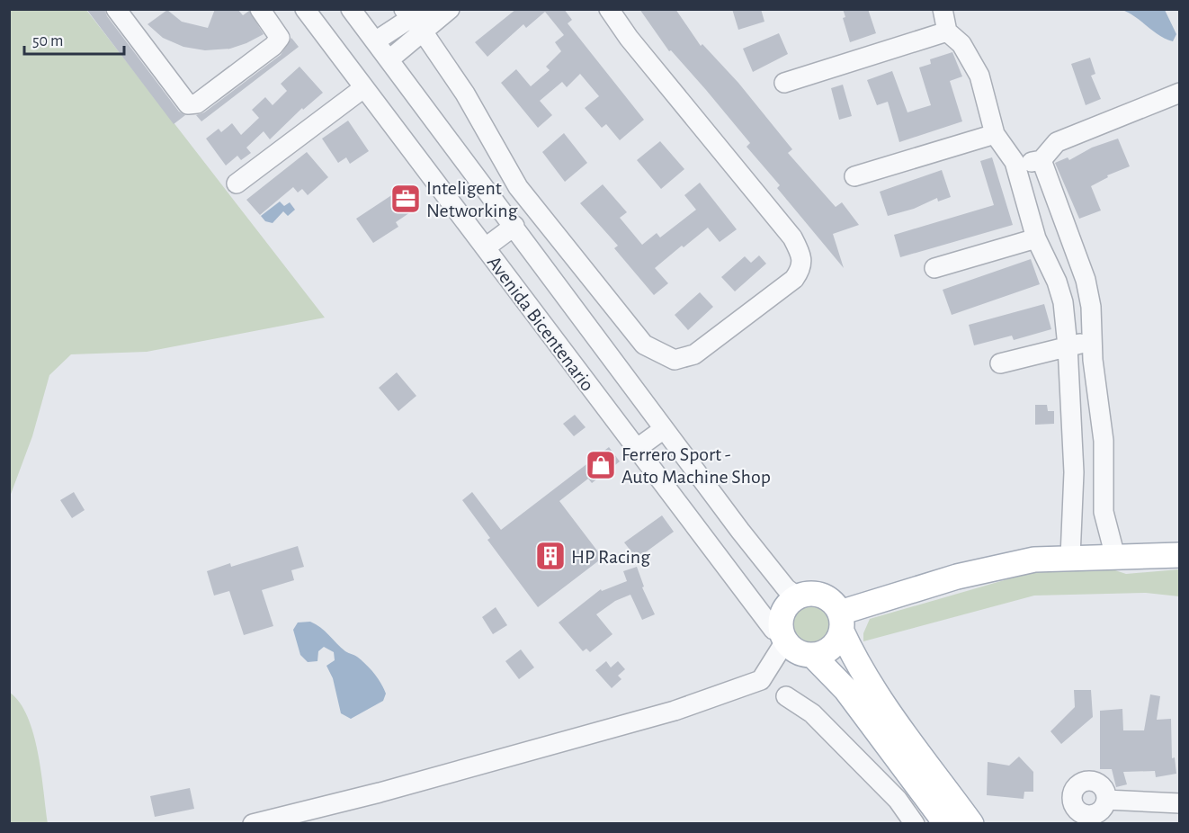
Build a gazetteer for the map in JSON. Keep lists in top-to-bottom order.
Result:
{
  "streets": {
    "street": ["Avenida Bicentenario"]
  },
  "places": {
    "office": ["Inteligent Networking"],
    "shop": ["Ferrero Sport - Auto Machine Shop"],
    "building": ["HP Racing"]
  },
  "scale_bar": "50 m"
}
